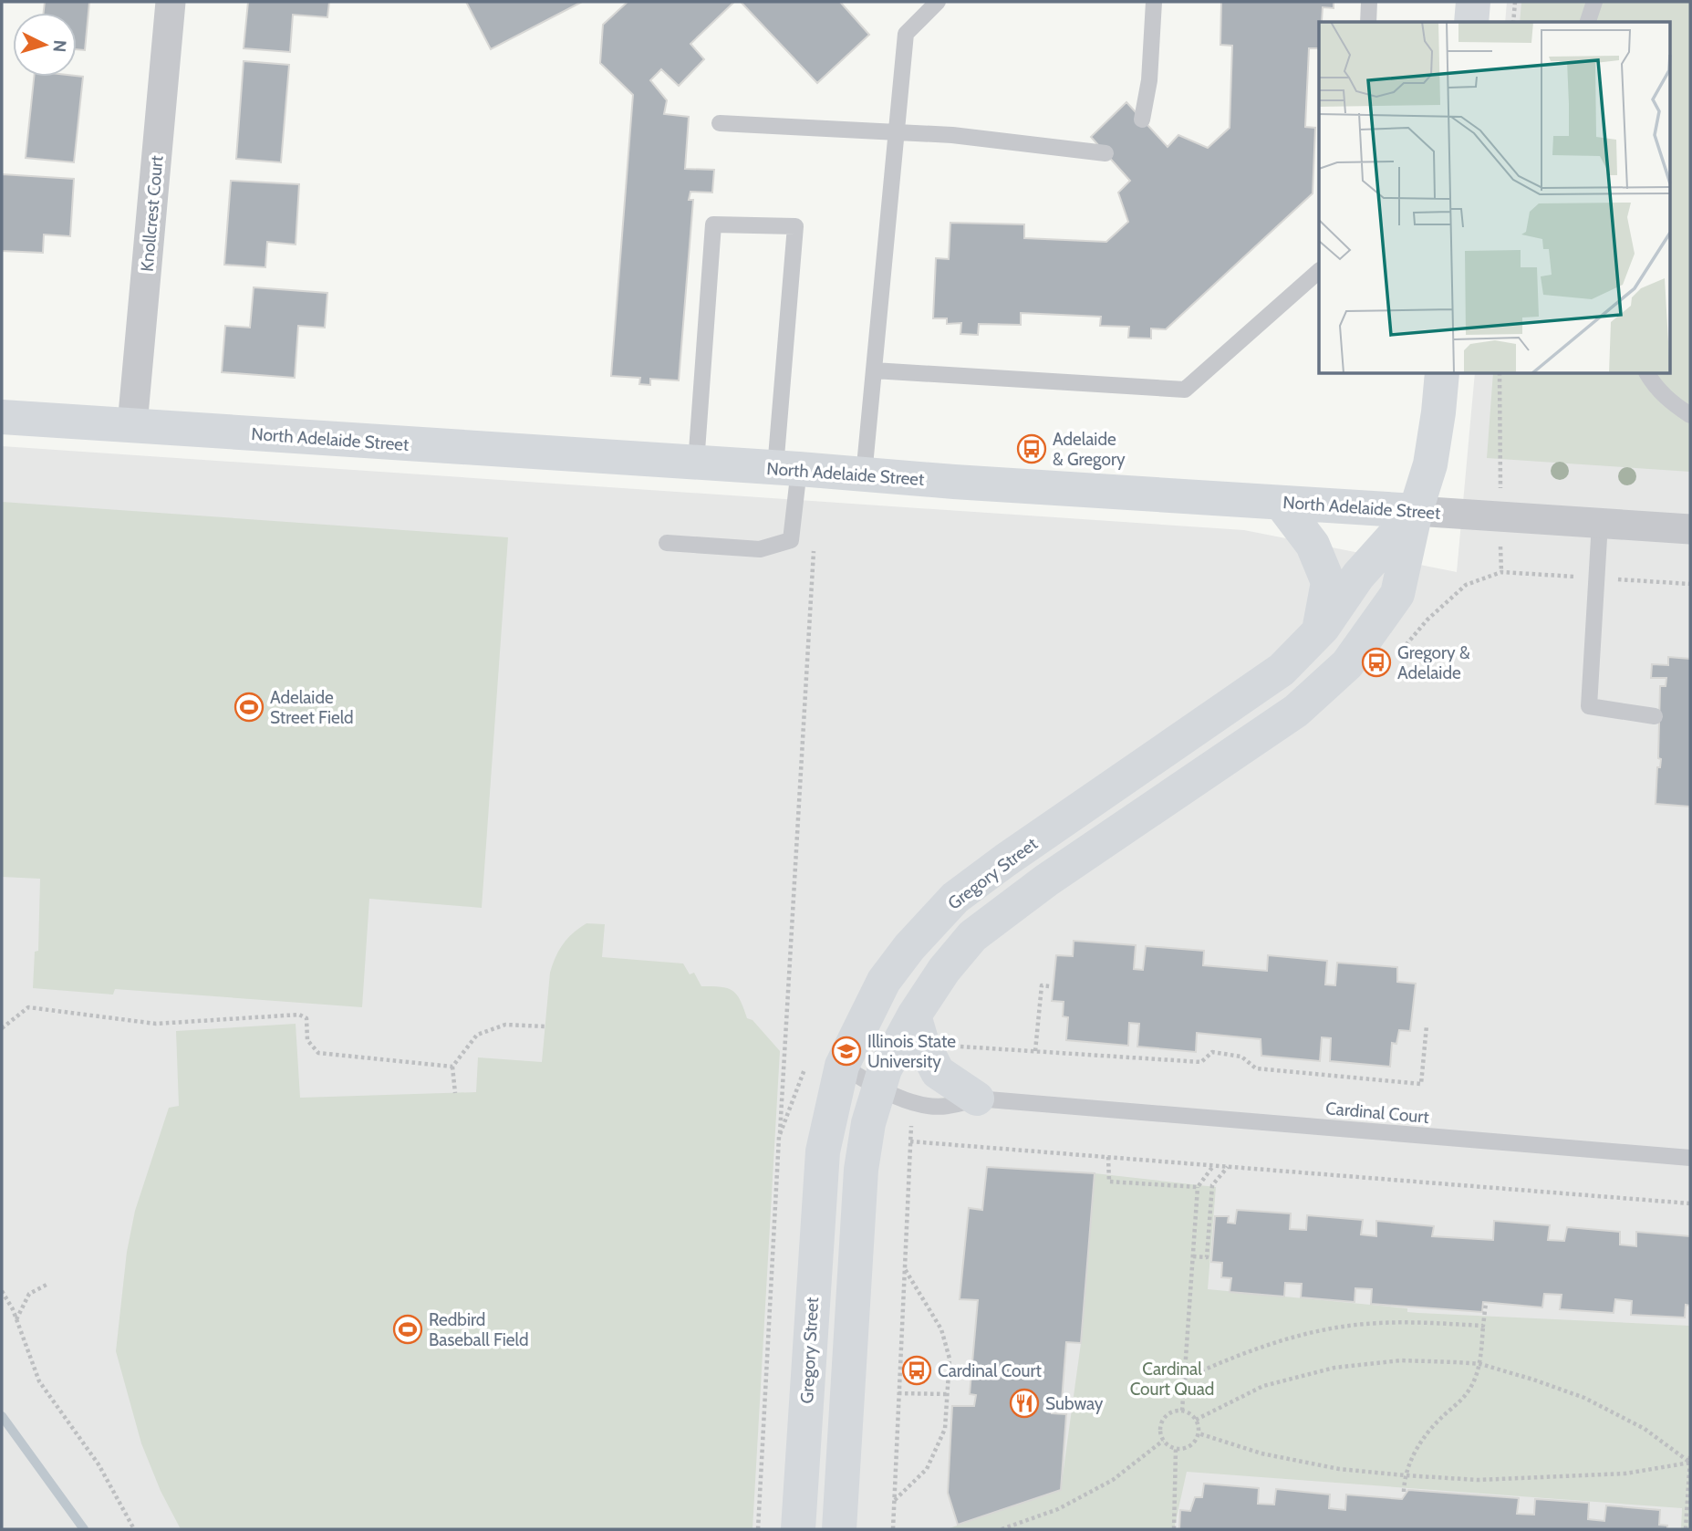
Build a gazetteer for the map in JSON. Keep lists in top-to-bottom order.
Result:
{
  "streets": {
    "main road": ["North Adelaide Street", "Gregory Street"],
    "street": ["Knollcrest Court"],
    "lane": ["Cardinal Court"]
  },
  "crossings": [
    ["Knollcrest Court", "North Adelaide Street"],
    ["North Adelaide Street", "Gregory Street"],
    ["Gregory Street", "Cardinal Court"]
  ],
  "parks": ["Cardinal Court Quad"],
  "places": {
    "bus stop": ["Adelaide & Gregory", "Gregory & Adelaide", "Cardinal Court"],
    "sports": ["Adelaide Street Field", "Redbird Baseball Field"],
    "school or university": ["Illinois State University"],
    "restaurant": ["Subway"]
  },
  "north": "right"
}
